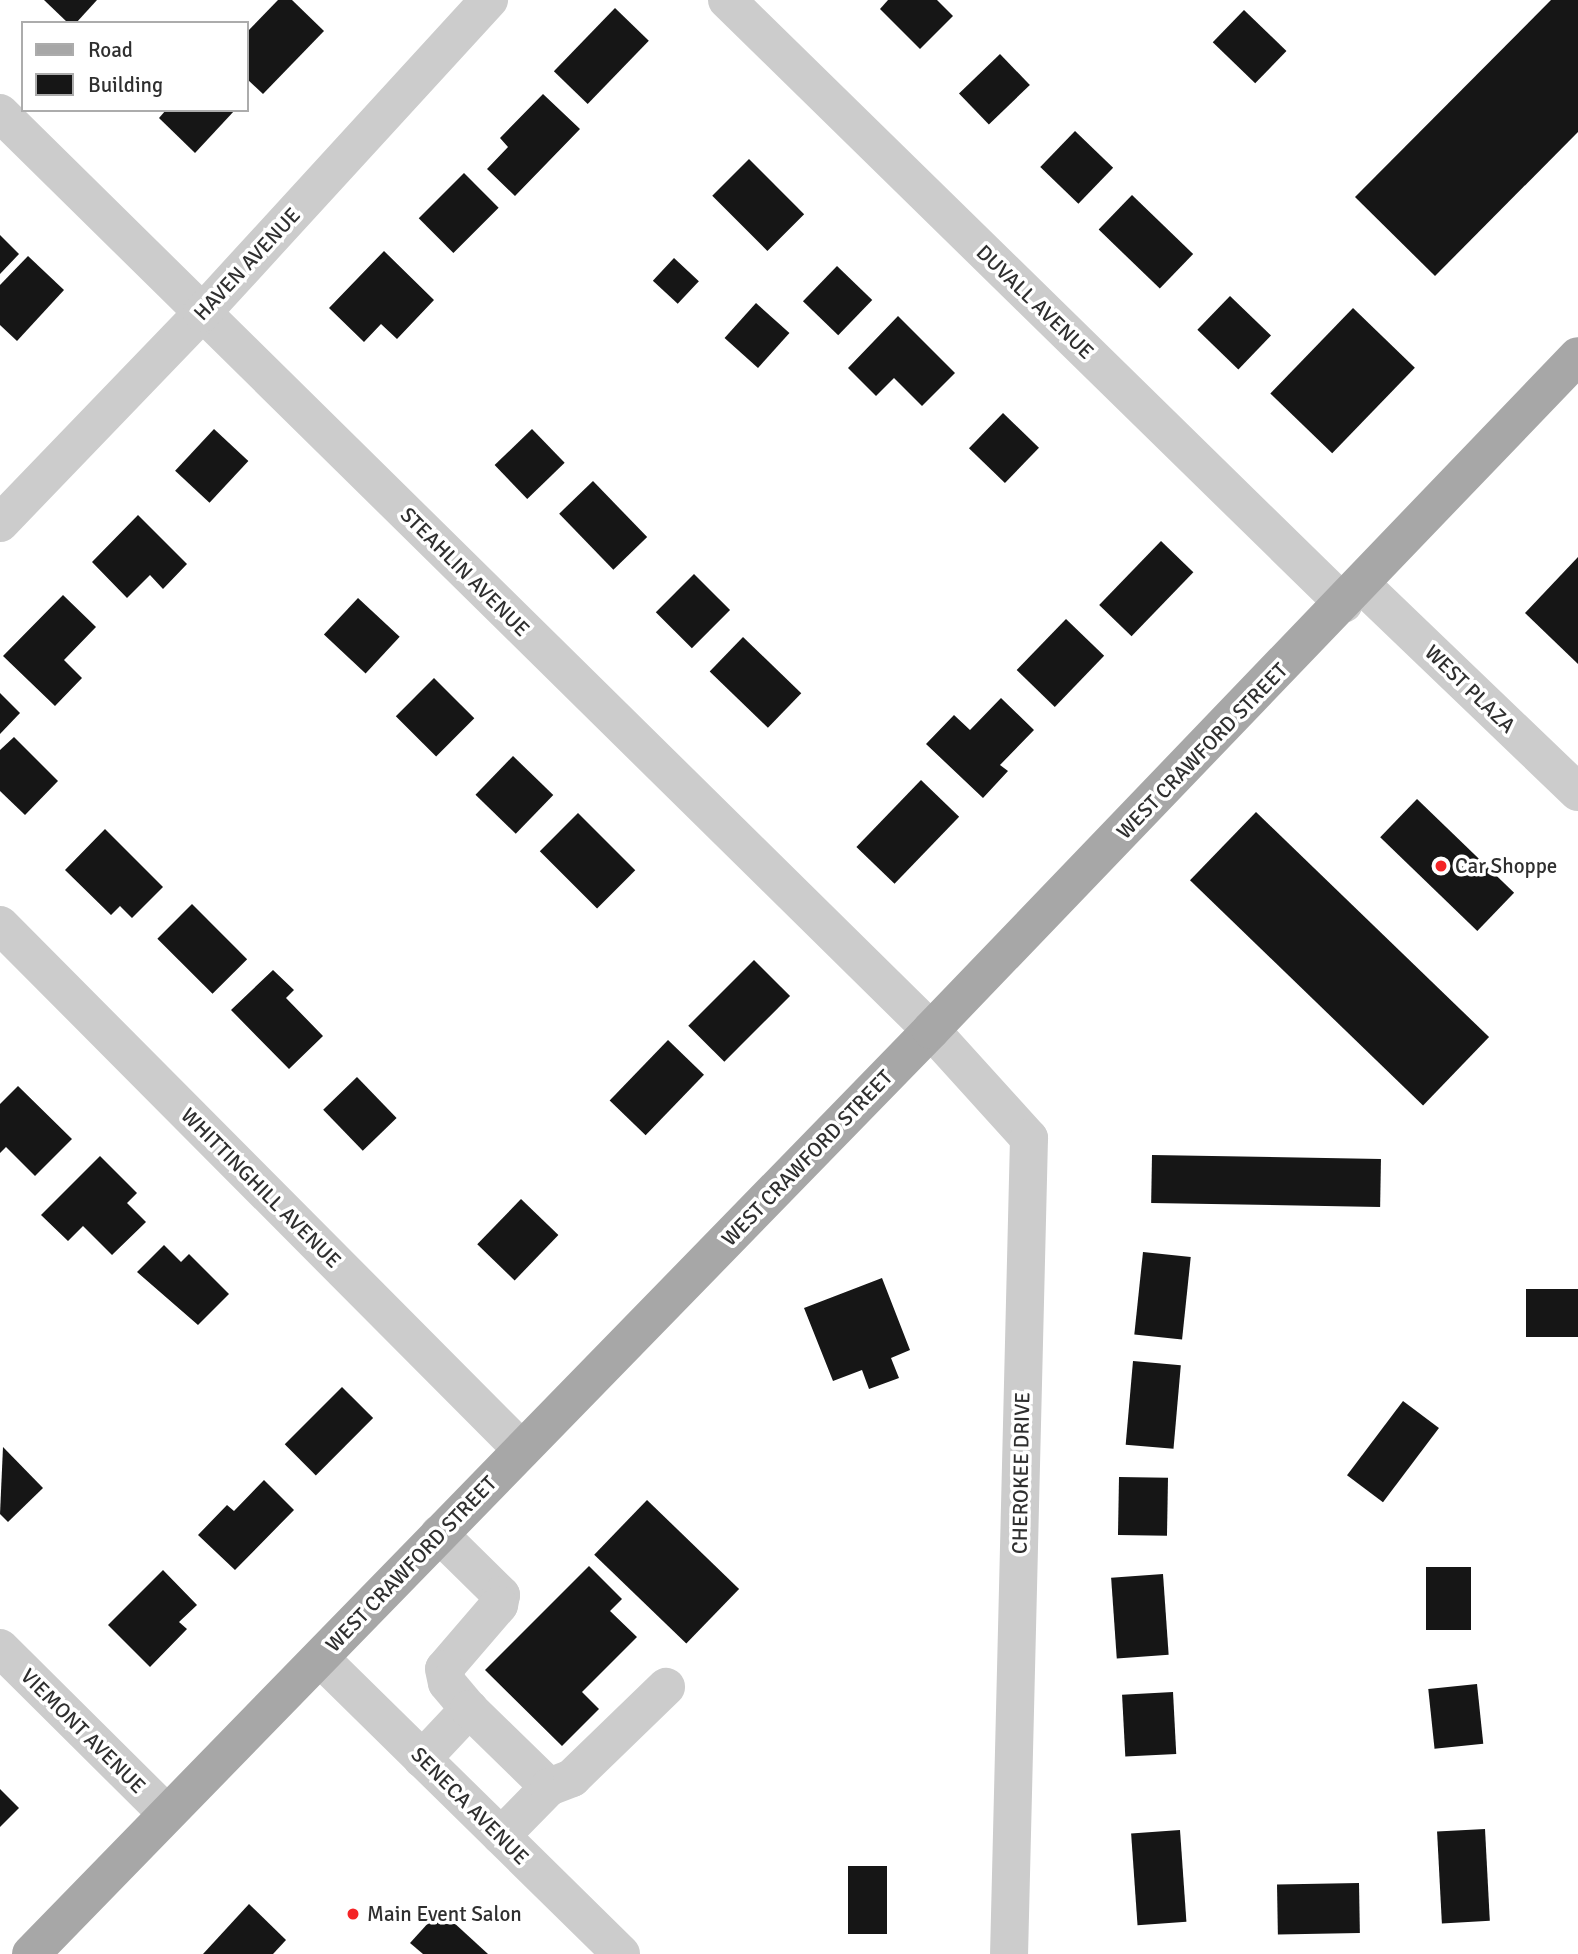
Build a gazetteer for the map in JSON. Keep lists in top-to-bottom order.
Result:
{
  "streets": {
    "main road": ["WEST CRAWFORD STREET"],
    "street": [
      "HAVEN AVENUE",
      "DUVALL AVENUE",
      "STEAHLIN AVENUE",
      "WEST PLAZA",
      "WHITTINGHILL AVENUE",
      "CHEROKEE DRIVE",
      "VIEMONT AVENUE",
      "SENECA AVENUE"
    ]
  },
  "crossings": [
    ["HAVEN AVENUE", "STEAHLIN AVENUE"],
    ["DUVALL AVENUE", "WEST PLAZA"],
    ["DUVALL AVENUE", "WEST CRAWFORD STREET"],
    ["STEAHLIN AVENUE", "WEST CRAWFORD STREET"],
    ["STEAHLIN AVENUE", "CHEROKEE DRIVE"],
    ["WEST PLAZA", "WEST CRAWFORD STREET"],
    ["WEST CRAWFORD STREET", "WHITTINGHILL AVENUE"],
    ["WEST CRAWFORD STREET", "CHEROKEE DRIVE"],
    ["WEST CRAWFORD STREET", "VIEMONT AVENUE"],
    ["WEST CRAWFORD STREET", "SENECA AVENUE"]
  ],
  "places": ["Car Shoppe", "Main Event Salon"],
  "legend": ["Road", "Building"]
}
